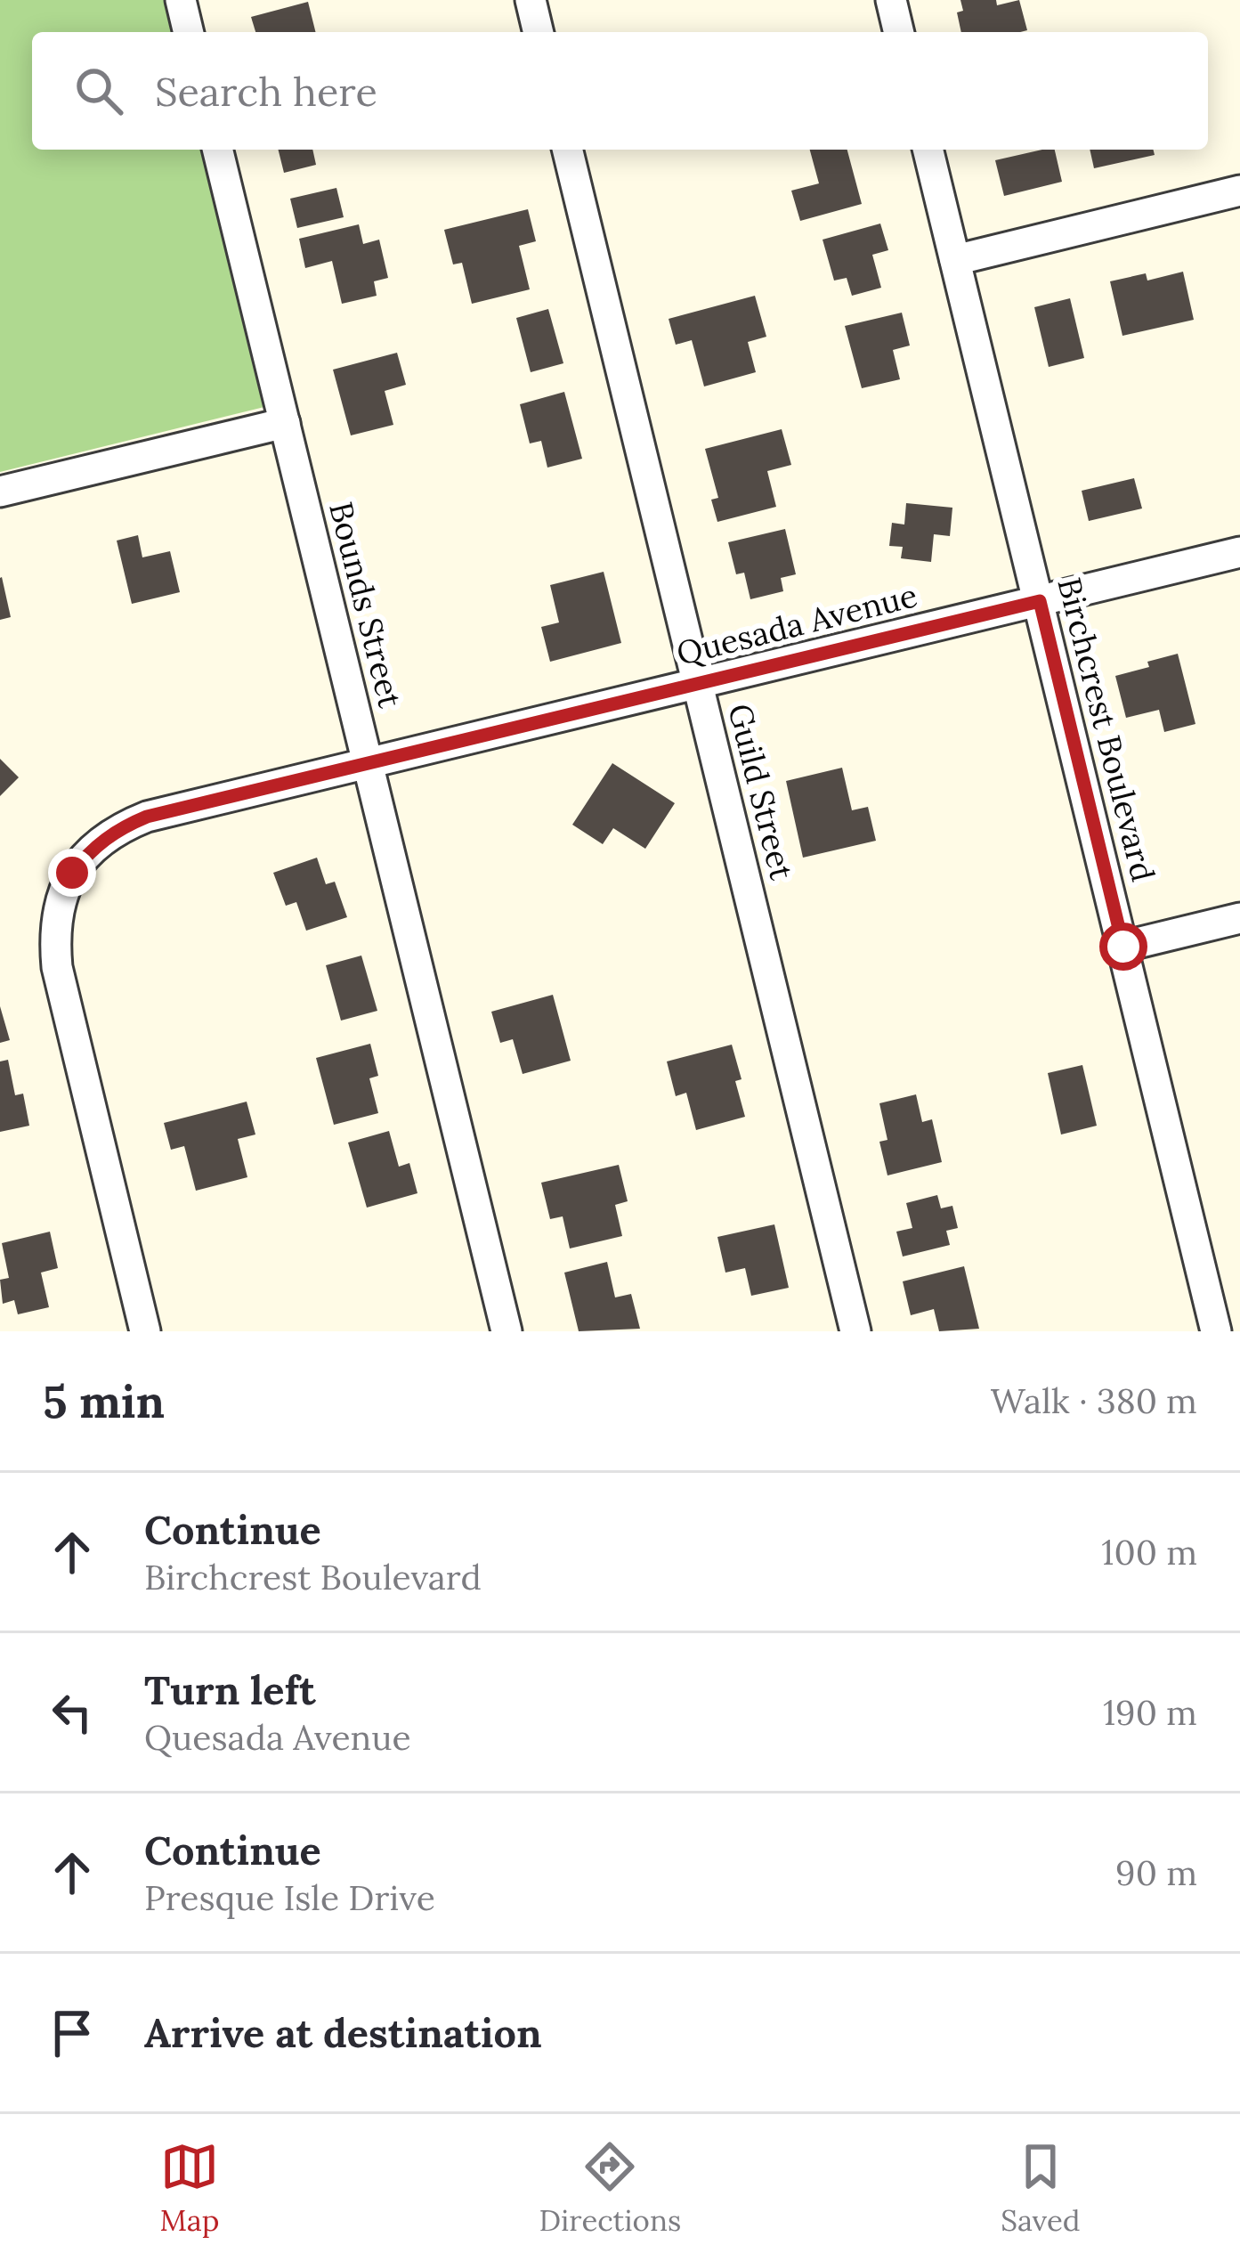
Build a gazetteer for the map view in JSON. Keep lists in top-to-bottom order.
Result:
{
  "streets": {
    "street": [
      "Bounds Street",
      "Quesada Avenue",
      "Birchcrest Boulevard",
      "Guild Street"
    ]
  },
  "crossings": [
    ["Bounds Street", "Quesada Avenue"],
    ["Quesada Avenue", "Birchcrest Boulevard"],
    ["Quesada Avenue", "Guild Street"]
  ],
  "page": {
    "search": "Search here",
    "heading": ["5 min", "Walk · 380 m"],
    "list": [
      ["Continue", "Birchcrest Boulevard", "100 m"],
      ["Turn left", "Quesada Avenue", "190 m"],
      ["Continue", "Presque Isle Drive", "90 m"],
      "Arrive at destination"
    ],
    "nav": ["Map", "Directions", "Saved"]
  }
}
